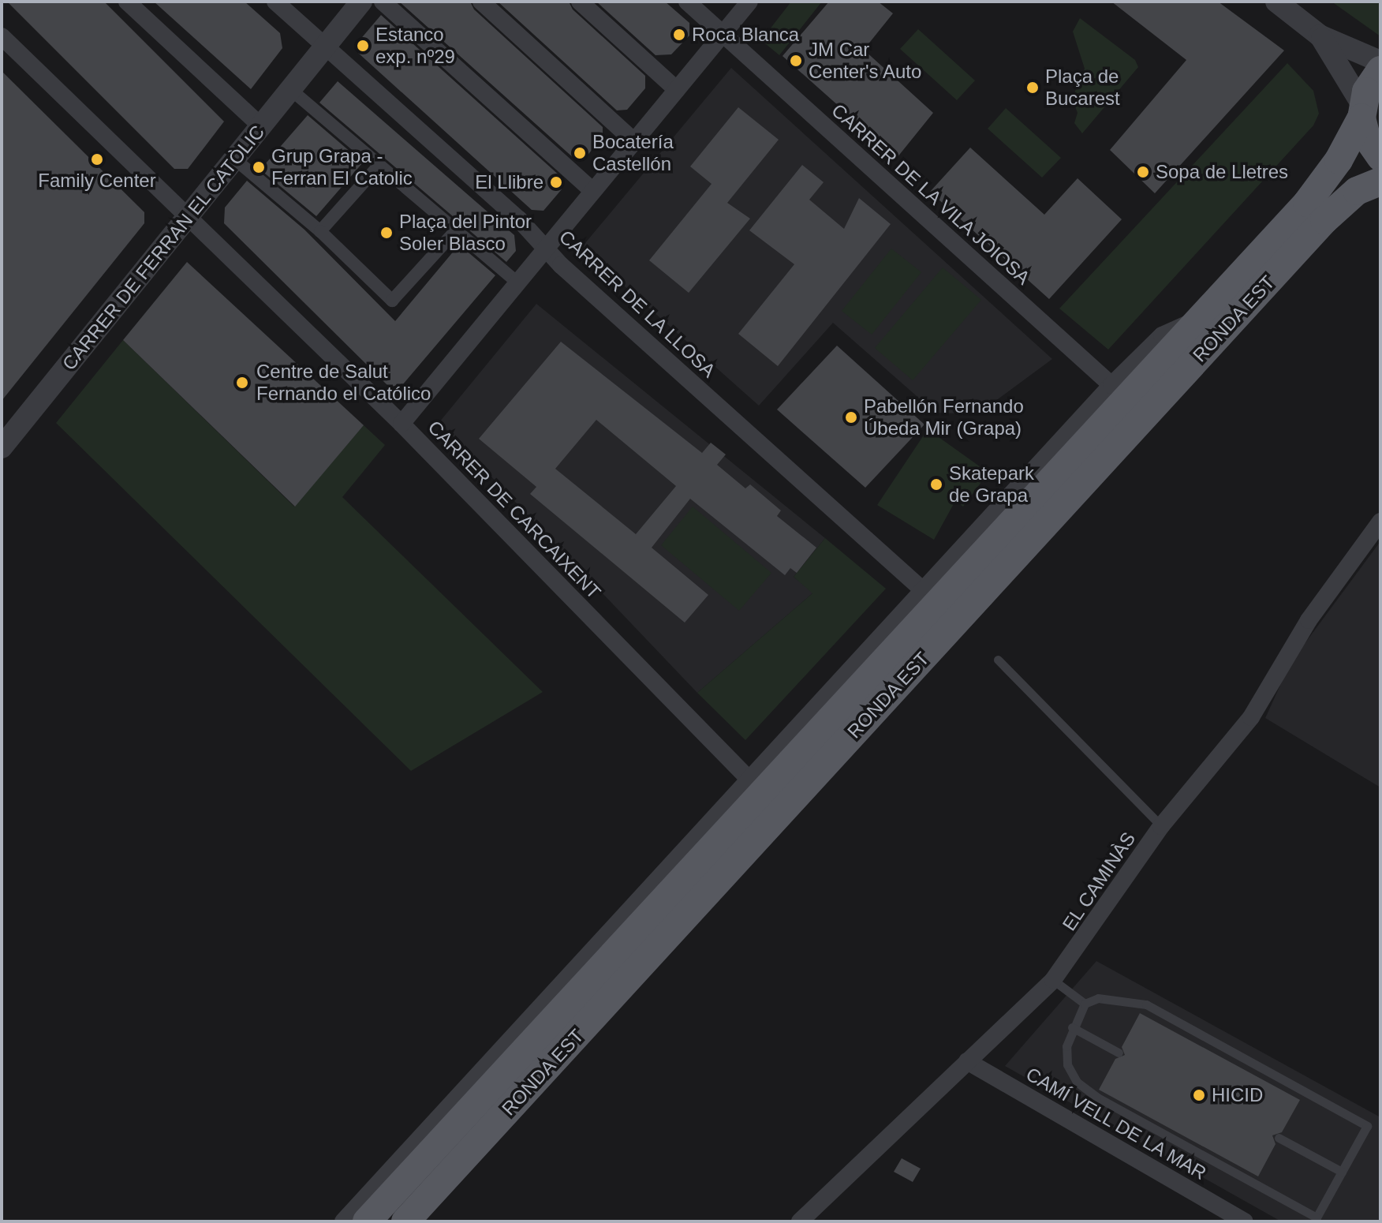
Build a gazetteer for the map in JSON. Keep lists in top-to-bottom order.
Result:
{
  "streets": {
    "main road": ["RONDA EST"],
    "street": [
      "CARRER DE LA VILA JOIOSA",
      "CARRER DE FERRAN EL CATÒLIC",
      "CARRER DE LA LLOSA",
      "CARRER DE CARCAIXENT",
      "EL CAMINÀS",
      "CAMÍ VELL DE LA MAR"
    ]
  },
  "crossings": [
    ["CARRER DE LA VILA JOIOSA", "RONDA EST"],
    ["CARRER DE FERRAN EL CATÒLIC", "CARRER DE LA LLOSA"],
    ["CARRER DE FERRAN EL CATÒLIC", "CARRER DE CARCAIXENT"],
    ["CARRER DE LA LLOSA", "RONDA EST"],
    ["RONDA EST", "CARRER DE CARCAIXENT"],
    ["EL CAMINÀS", "CAMÍ VELL DE LA MAR"]
  ],
  "places": [
    "Roca Blanca",
    "Estanco exp. nº29",
    "JM Car Center's Auto",
    "Plaça de Bucarest",
    "Bocatería Castellón",
    "Family Center",
    "Grup Grapa - Ferran El Catolic",
    "Sopa de Lletres",
    "El Llibre",
    "Plaça del Pintor Soler Blasco",
    "Centre de Salut Fernando el Católico",
    "Pabellón Fernando Úbeda Mir (Grapa)",
    "Skatepark de Grapa",
    "HICID"
  ]
}
